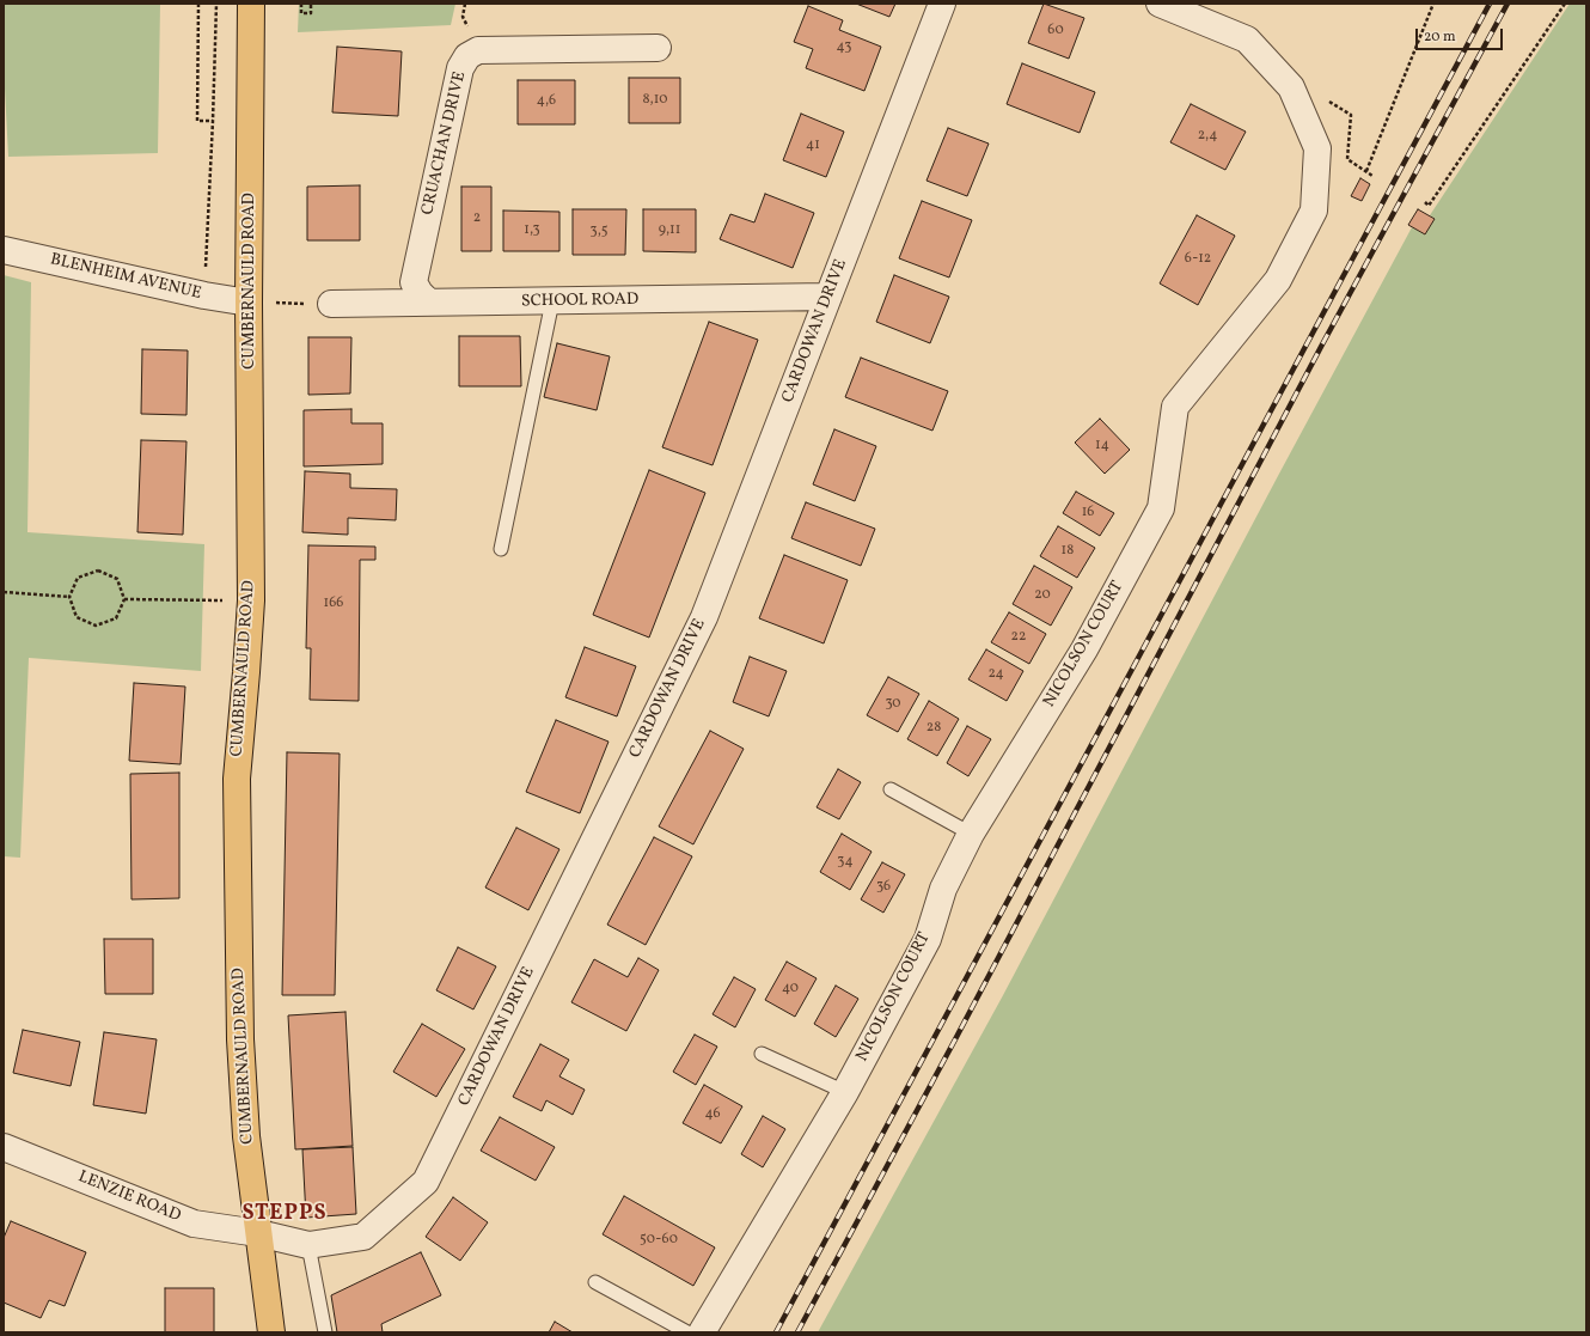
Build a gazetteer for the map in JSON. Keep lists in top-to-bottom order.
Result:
{
  "streets": {
    "main road": ["CUMBERNAULD ROAD"],
    "street": [
      "CRUACHAN DRIVE",
      "BLENHEIM AVENUE",
      "SCHOOL ROAD",
      "CARDOWAN DRIVE",
      "NICOLSON COURT",
      "LENZIE ROAD"
    ]
  },
  "crossings": [
    ["CRUACHAN DRIVE", "SCHOOL ROAD"],
    ["BLENHEIM AVENUE", "CUMBERNAULD ROAD"],
    ["CUMBERNAULD ROAD", "CARDOWAN DRIVE"],
    ["CUMBERNAULD ROAD", "LENZIE ROAD"],
    ["SCHOOL ROAD", "CARDOWAN DRIVE"],
    ["CARDOWAN DRIVE", "LENZIE ROAD"]
  ],
  "districts": ["STEPPS"],
  "house_numbers": [
    "60",
    "43",
    "8,10",
    "4,6",
    "2,4",
    "41",
    "2",
    "1,3",
    "9,11",
    "3,5",
    "6-12",
    "14",
    "16",
    "18",
    "20",
    "166",
    "22",
    "24",
    "30",
    "28",
    "34",
    "36",
    "40",
    "46",
    "50-60"
  ],
  "scale_bar": "20 m"
}
